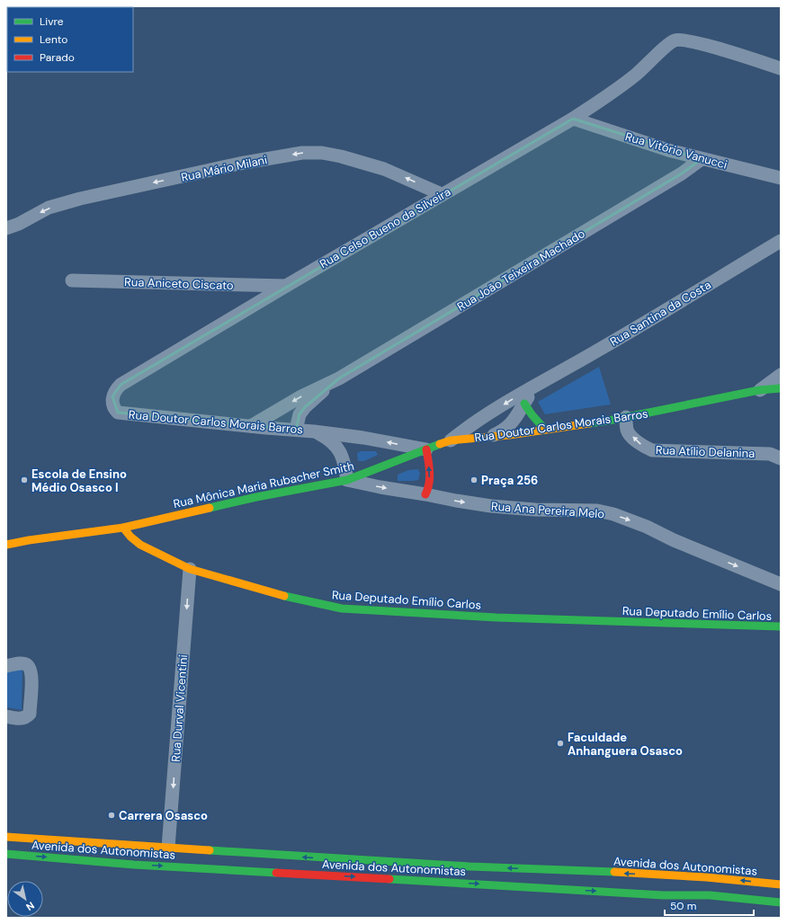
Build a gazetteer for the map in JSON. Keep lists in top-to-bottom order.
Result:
{
  "streets": {
    "street": [
      "Rua Vitório Vanucci",
      "Rua Mário Milani",
      "Rua Celso Bueno da Silveira",
      "Rua João Teixeira Machado",
      "Rua Aniceto Ciscato",
      "Rua Santina da Costa",
      "Rua Doutor Carlos Morais Barros",
      "Rua Atílio Delanina",
      "Rua Mônica Maria Rubacher Smith",
      "Rua Ana Pereira Melo",
      "Rua Deputado Emílio Carlos",
      "Rua Durval Vicentini",
      "Avenida dos Autonomistas"
    ]
  },
  "crossings": [
    ["Rua Vitório Vanucci", "Rua Celso Bueno da Silveira"],
    ["Rua Vitório Vanucci", "Rua João Teixeira Machado"],
    ["Rua Mário Milani", "Rua Celso Bueno da Silveira"],
    ["Rua Celso Bueno da Silveira", "Rua Aniceto Ciscato"],
    ["Rua Celso Bueno da Silveira", "Rua Doutor Carlos Morais Barros"],
    ["Rua João Teixeira Machado", "Rua Doutor Carlos Morais Barros"],
    ["Rua Santina da Costa", "Rua Doutor Carlos Morais Barros"],
    ["Rua Doutor Carlos Morais Barros", "Rua Atílio Delanina"],
    ["Rua Doutor Carlos Morais Barros", "Rua Mônica Maria Rubacher Smith"],
    ["Rua Doutor Carlos Morais Barros", "Rua Ana Pereira Melo"],
    ["Rua Mônica Maria Rubacher Smith", "Rua Ana Pereira Melo"],
    ["Rua Mônica Maria Rubacher Smith", "Rua Deputado Emílio Carlos"],
    ["Rua Deputado Emílio Carlos", "Rua Durval Vicentini"],
    ["Rua Durval Vicentini", "Avenida dos Autonomistas"]
  ],
  "one_way": [
    "Rua Mário Milani",
    "Rua Atílio Delanina",
    "Rua Ana Pereira Melo",
    "Rua Durval Vicentini"
  ],
  "places": [
    "Escola de Ensino Médio Osasco I",
    "Praça 256",
    "Faculdade Anhanguera Osasco",
    "Carrera Osasco"
  ],
  "legend": ["Livre", "Lento", "Parado"],
  "scale_bar": "50 m",
  "north": "bottom right"
}
